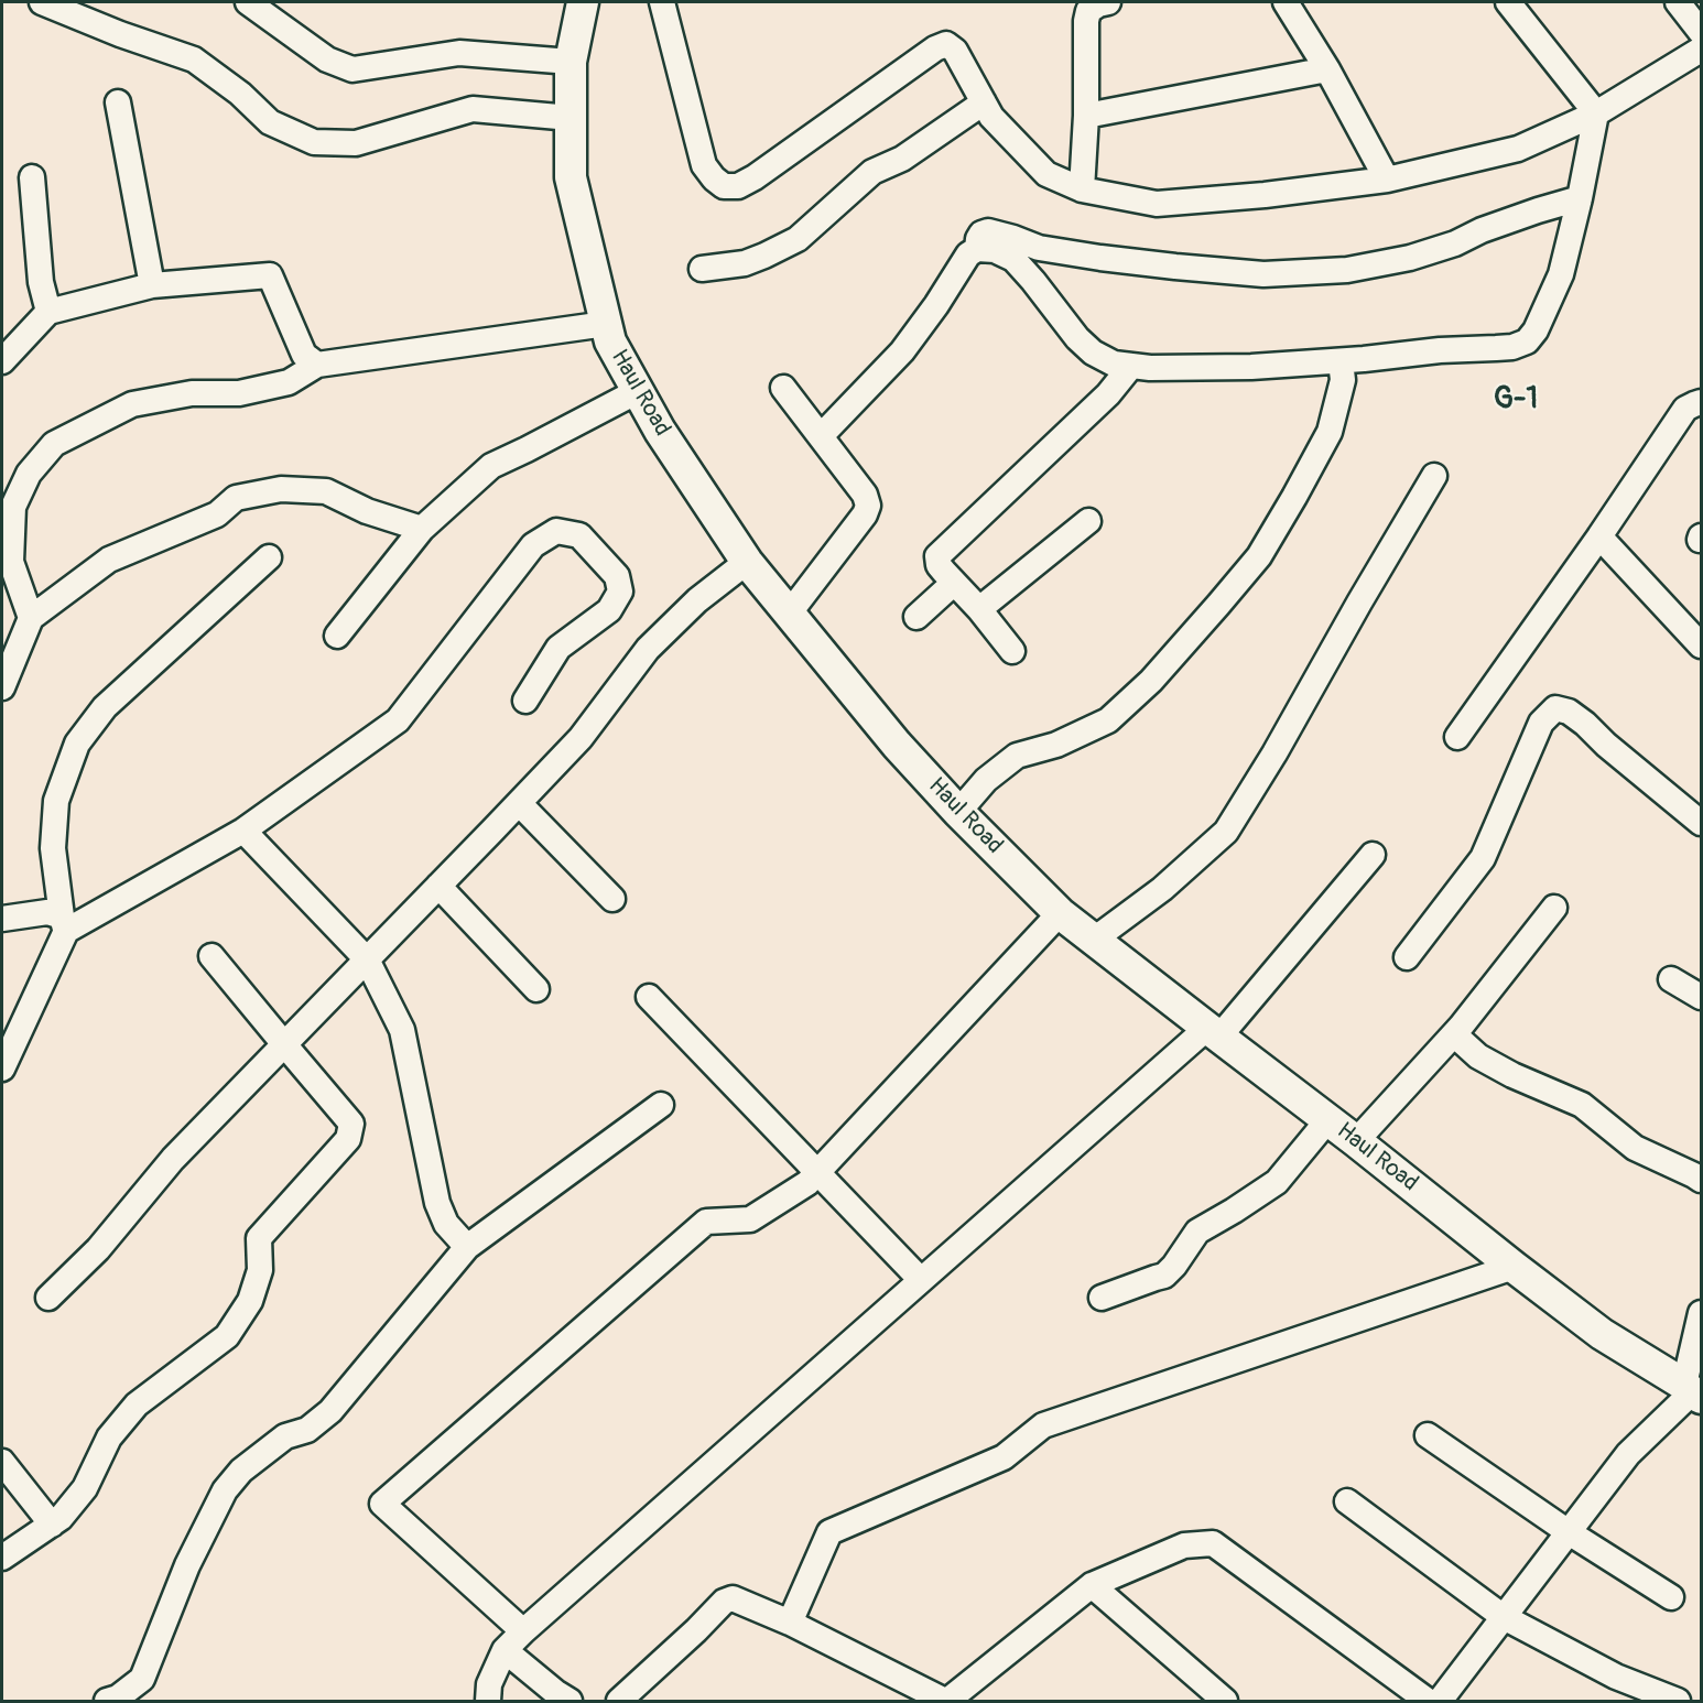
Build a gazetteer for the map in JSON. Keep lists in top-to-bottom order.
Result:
{
  "streets": {
    "main road": ["Haul Road"]
  },
  "districts": ["G-1"]
}
